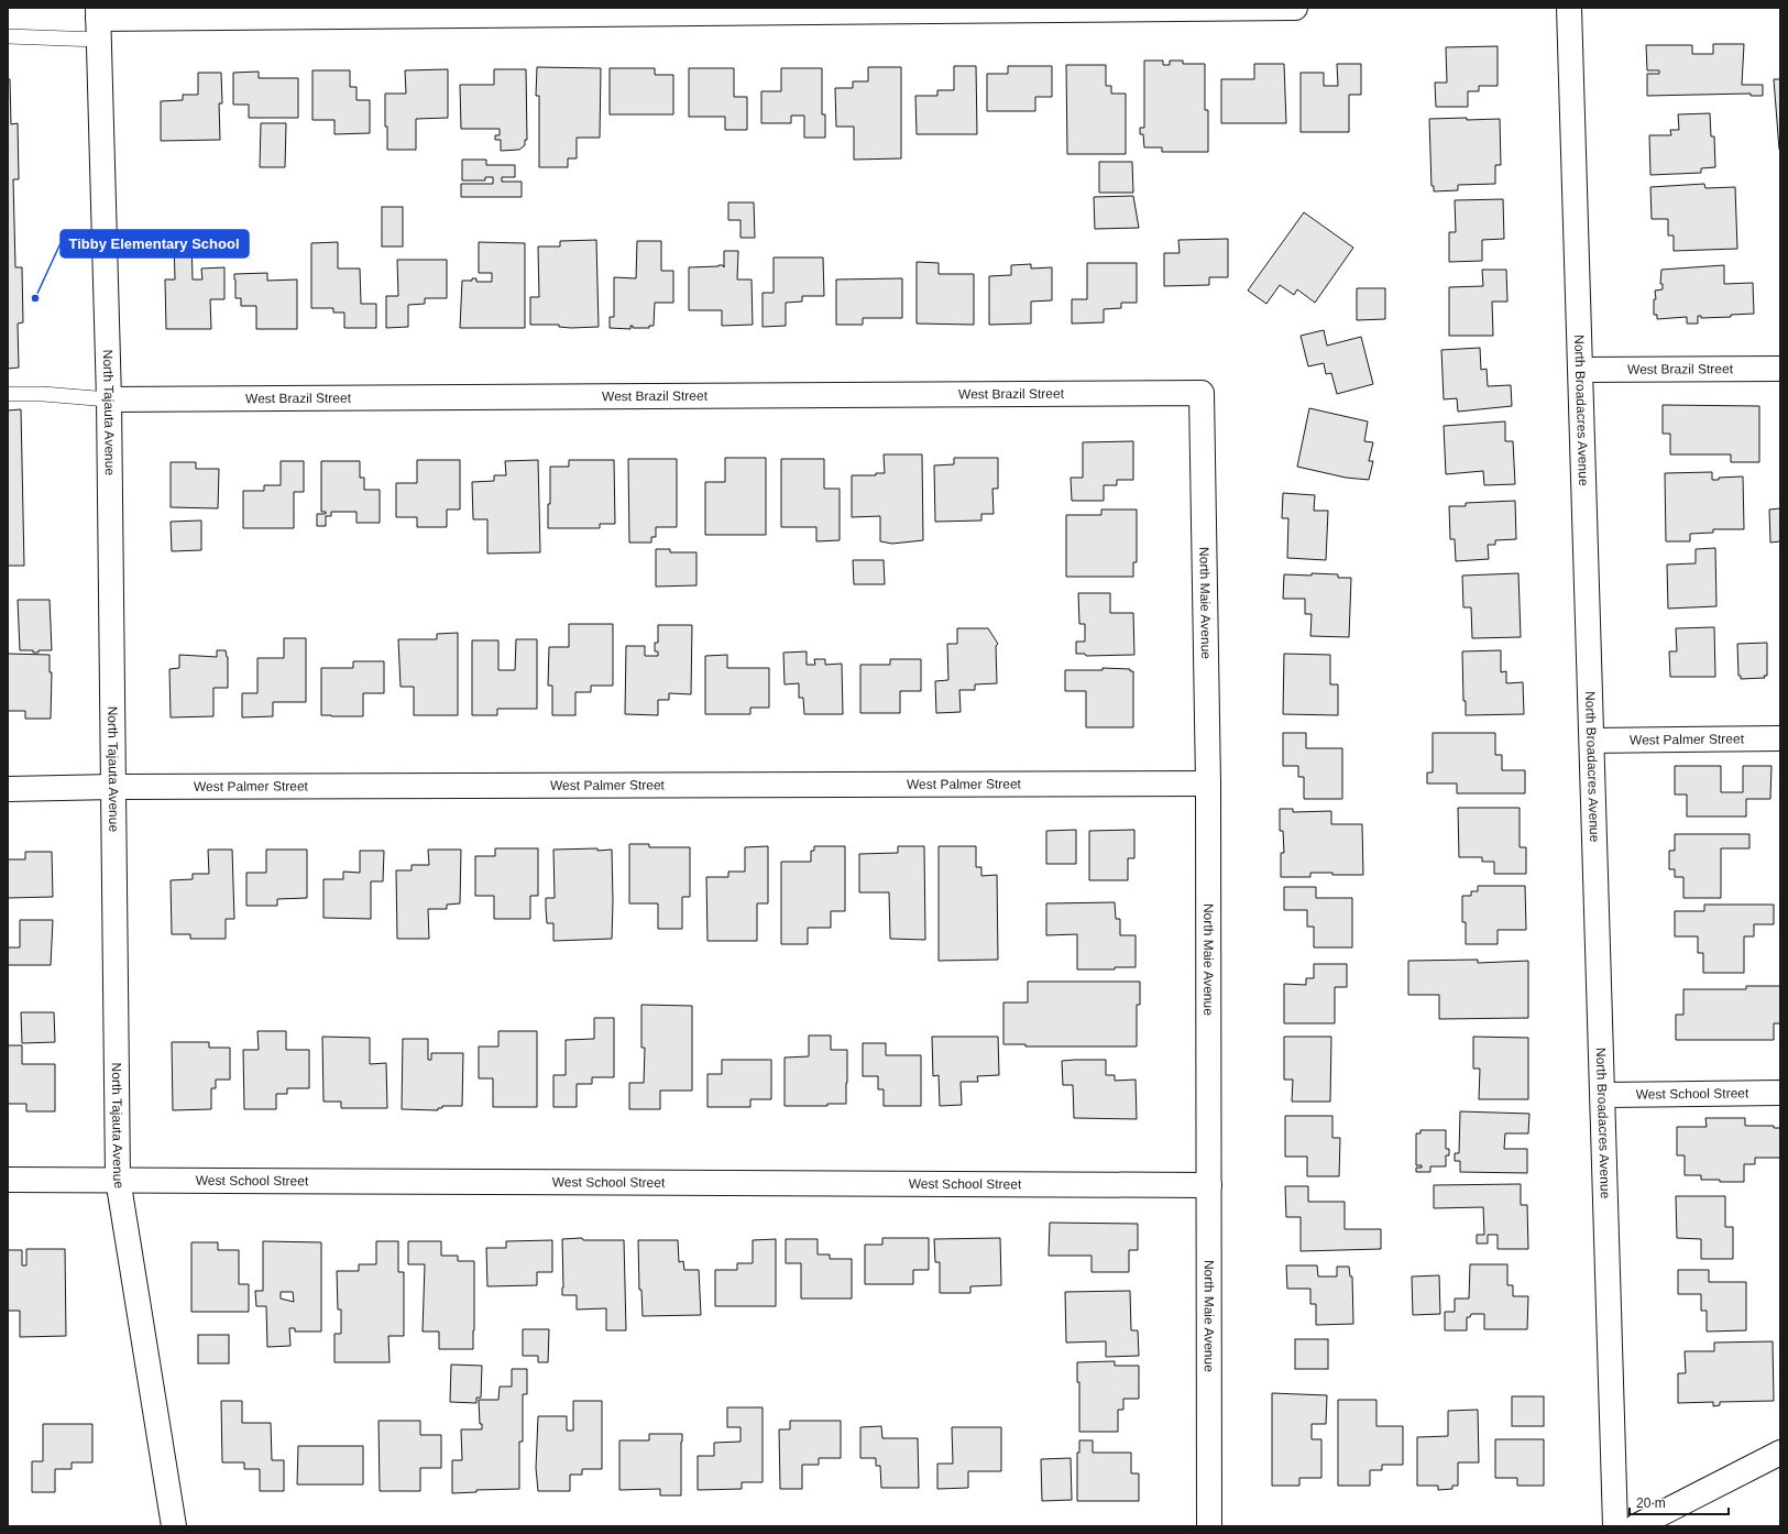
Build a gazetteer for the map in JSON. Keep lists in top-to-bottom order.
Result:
{
  "streets": {
    "street": [
      "West Brazil Street",
      "North Broadacres Avenue",
      "North Tajauta Avenue",
      "North Maie Avenue",
      "West Palmer Street",
      "West School Street"
    ]
  },
  "crossings": [
    ["West Brazil Street", "North Broadacres Avenue"],
    ["West Brazil Street", "North Tajauta Avenue"],
    ["West Brazil Street", "North Maie Avenue"],
    ["North Broadacres Avenue", "West Palmer Street"],
    ["North Broadacres Avenue", "West School Street"],
    ["North Tajauta Avenue", "West Palmer Street"],
    ["North Tajauta Avenue", "West School Street"],
    ["North Maie Avenue", "West Palmer Street"],
    ["North Maie Avenue", "West School Street"]
  ],
  "places": ["Tibby Elementary School"],
  "scale_bar": "20 m"
}
